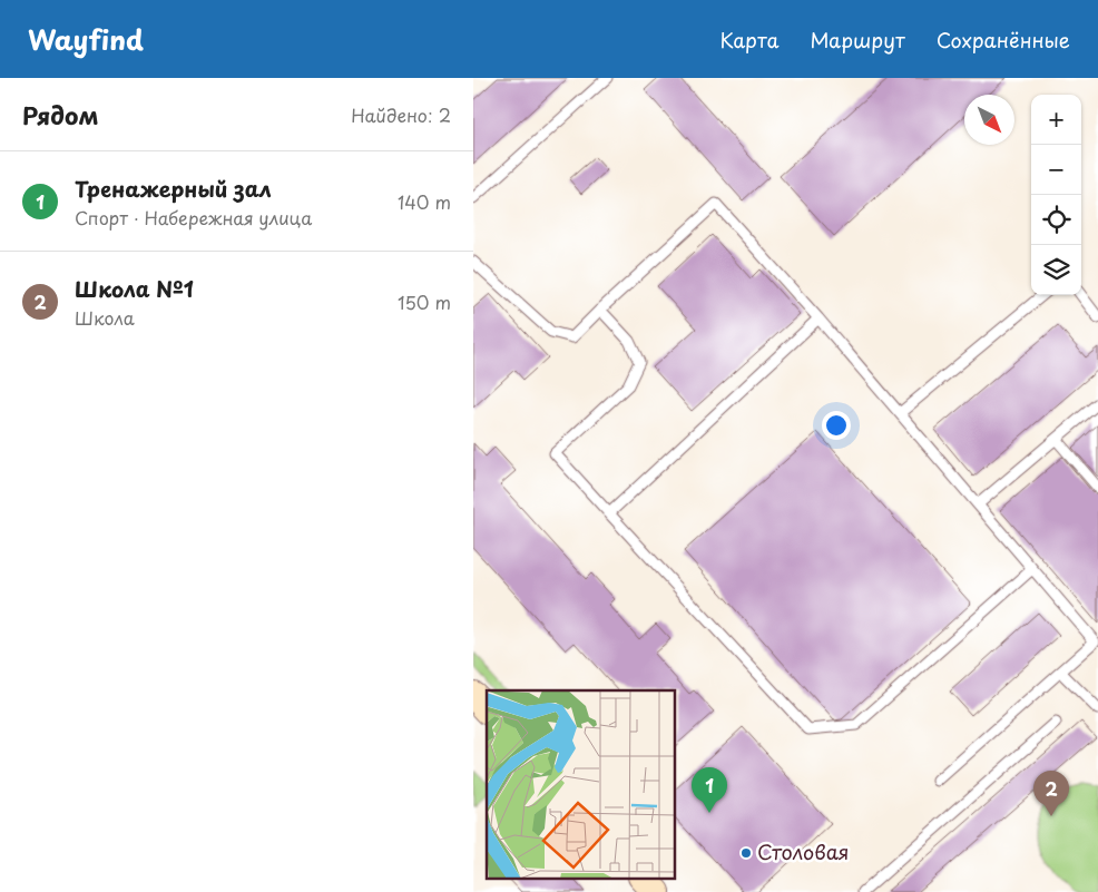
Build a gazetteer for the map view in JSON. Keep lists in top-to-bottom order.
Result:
{
  "places": ["Столовая"],
  "north": "bottom right",
  "page": {
    "header": "Wayfind",
    "nav": ["Карта", "Маршрут", "Сохранённые"],
    "heading": ["Рядом", "Найдено: 2"],
    "map_buttons": ["+", "−"],
    "list": [
      {
        "mark": "1",
        "name": "Тренажерный зал",
        "note": "Спорт · Набережная улица",
        "value": "140 m"
      },
      {
        "mark": "2",
        "name": "Школа №1",
        "note": "Школа",
        "value": "150 m"
      }
    ],
    "pins": ["1", "2"]
  }
}
